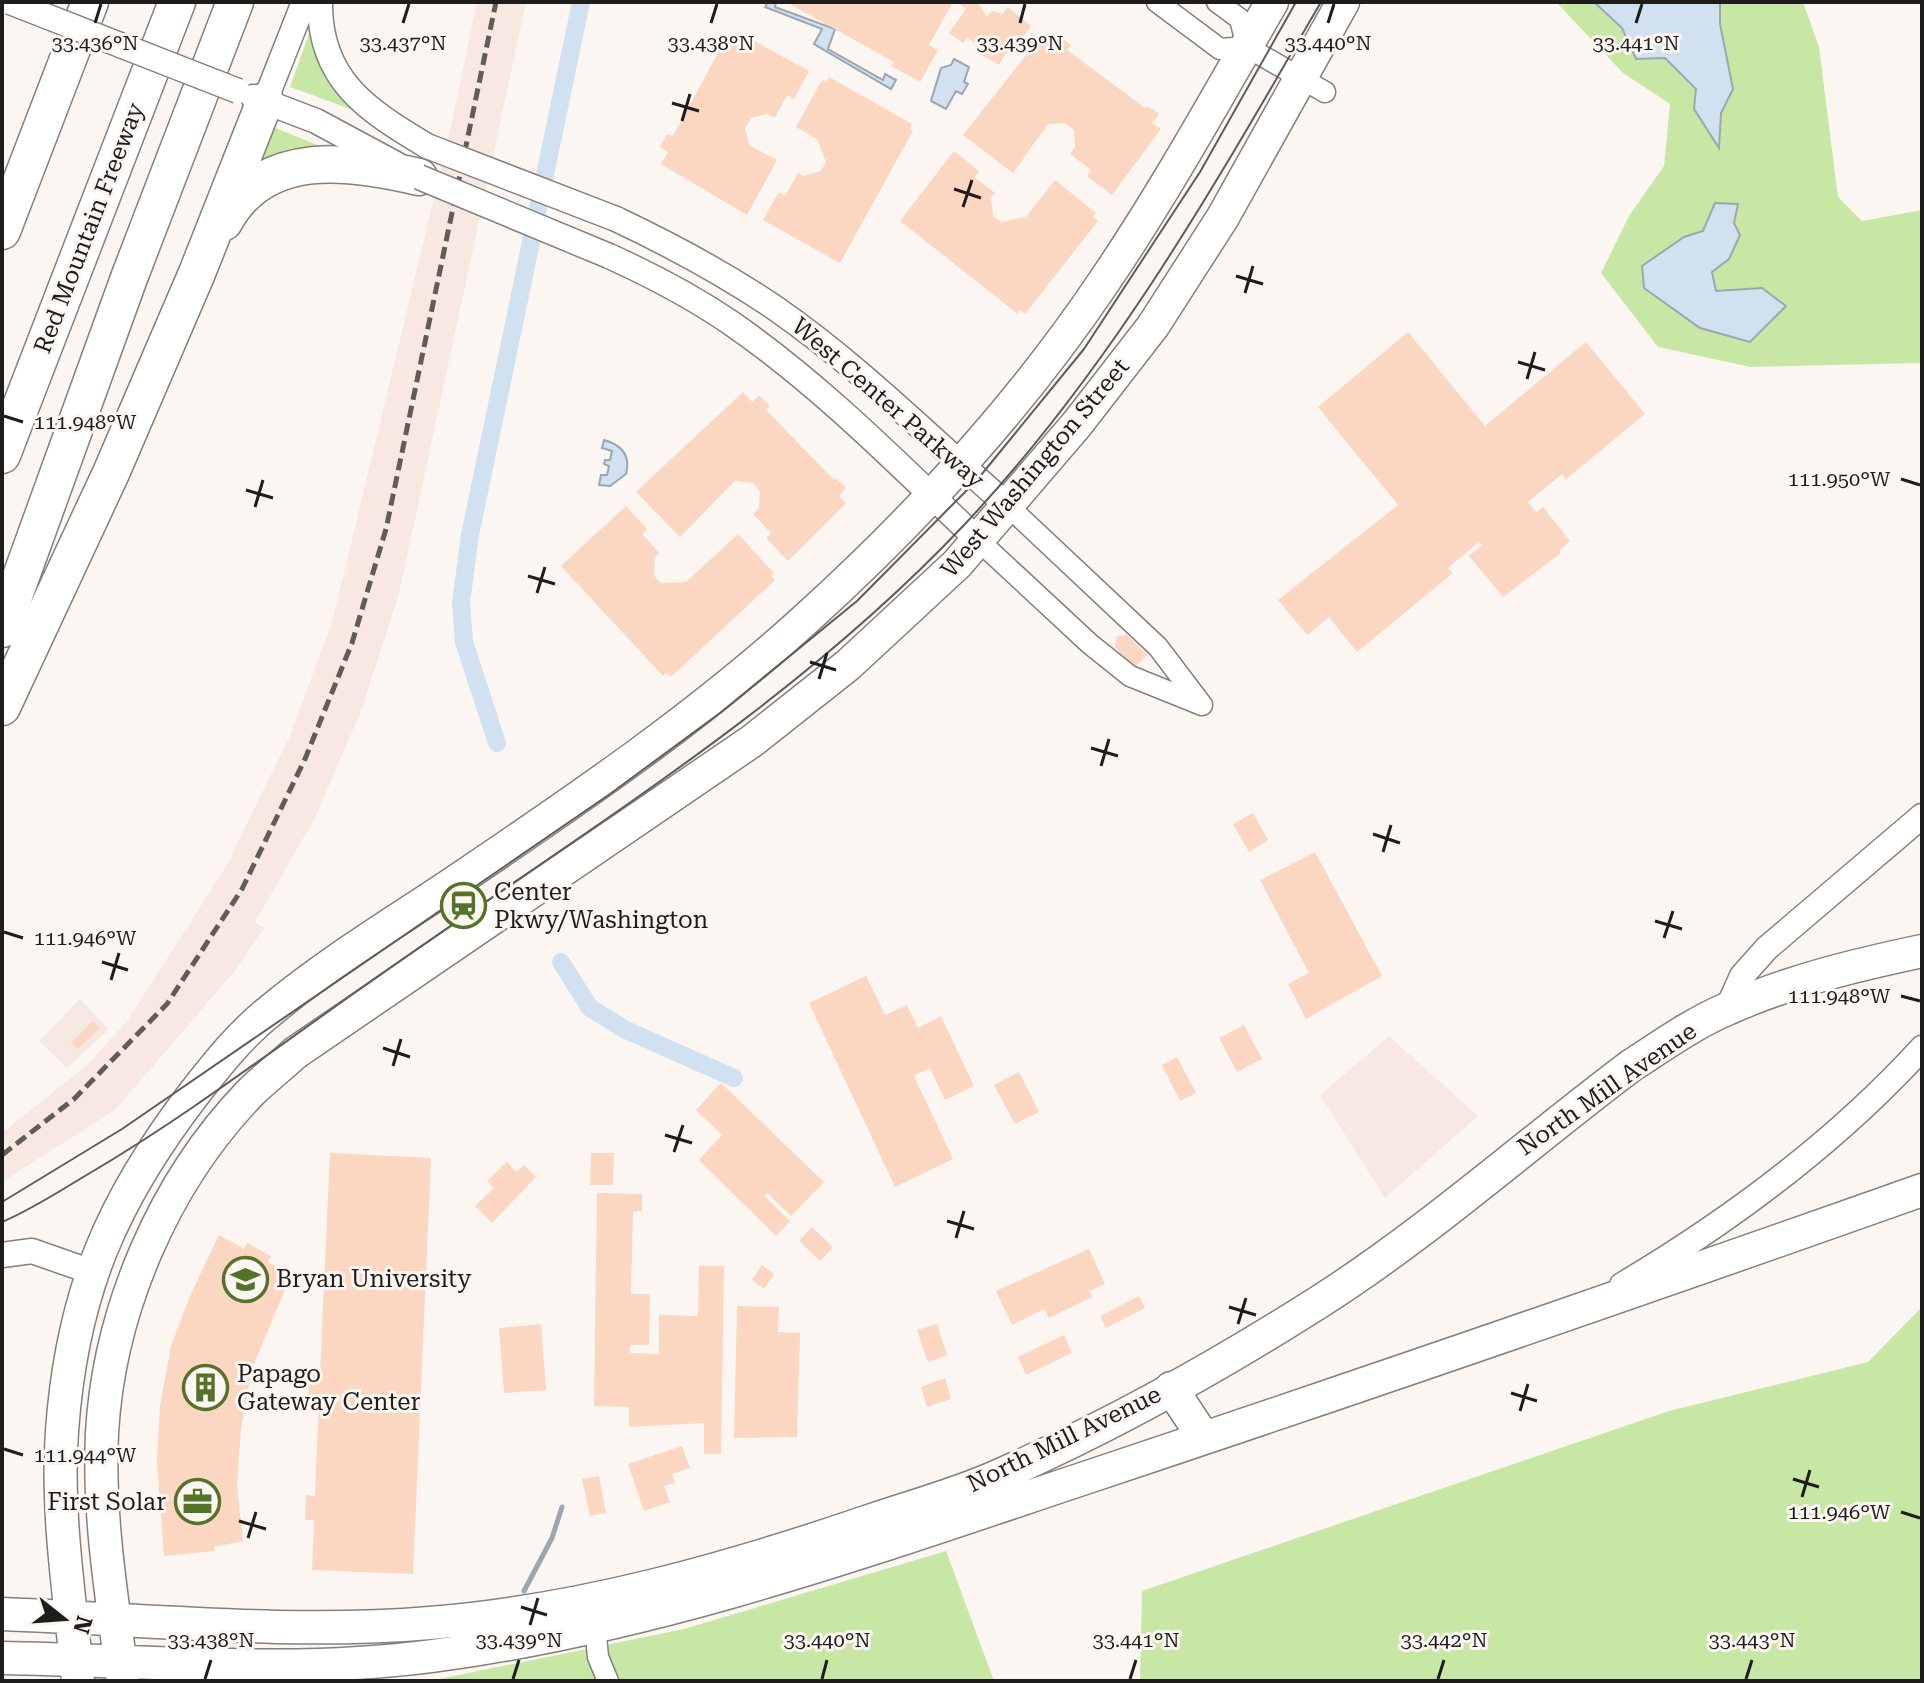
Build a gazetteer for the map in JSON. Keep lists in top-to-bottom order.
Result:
{
  "streets": {
    "highway": ["Red Mountain Freeway"],
    "main road": ["West Washington Street", "North Mill Avenue"],
    "street": ["West Center Parkway"]
  },
  "crossings": [
    ["West Center Parkway", "West Washington Street"],
    ["West Washington Street", "North Mill Avenue"]
  ],
  "places": {
    "station": ["Center Pkwy/Washington"],
    "school or university": ["Bryan University"],
    "building": ["Papago Gateway Center"],
    "office": ["First Solar"]
  },
  "north": "right",
  "coordinates": [
    "33.436°N",
    "33.437°N",
    "33.438°N",
    "33.439°N",
    "33.440°N",
    "33.441°N",
    "111.948°W",
    "111.950°W",
    "111.946°W",
    "111.944°W",
    "33.442°N",
    "33.443°N"
  ]
}
